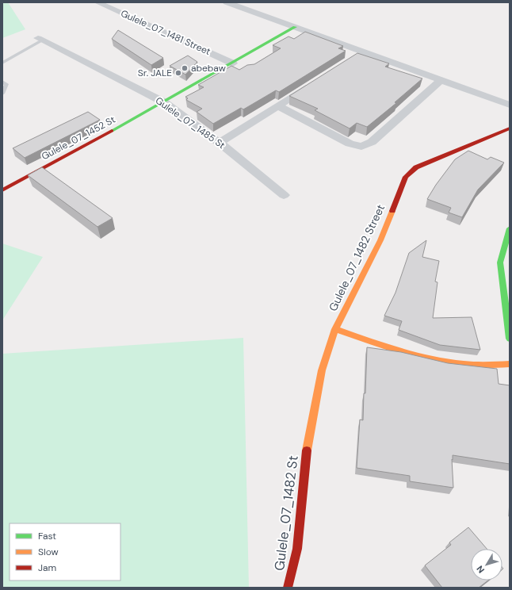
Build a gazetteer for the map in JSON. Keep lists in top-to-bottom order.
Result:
{
  "streets": {
    "street": [
      "Gulele_07_1481 Street",
      "Gulele_07_1485 St",
      "Gulele_07_1452 St",
      "Gulele_07_1482 Street",
      "Gulele_07_1482 St"
    ]
  },
  "crossings": [
    ["Gulele_07_1481 Street", "Gulele_07_1452 St"],
    ["Gulele_07_1485 St", "Gulele_07_1452 St"],
    ["Gulele_07_1482 Street", "Gulele_07_1482 St"]
  ],
  "places": ["abebaw", "Sr. JALE"],
  "legend": ["Fast", "Slow", "Jam"],
  "north": "bottom left"
}
